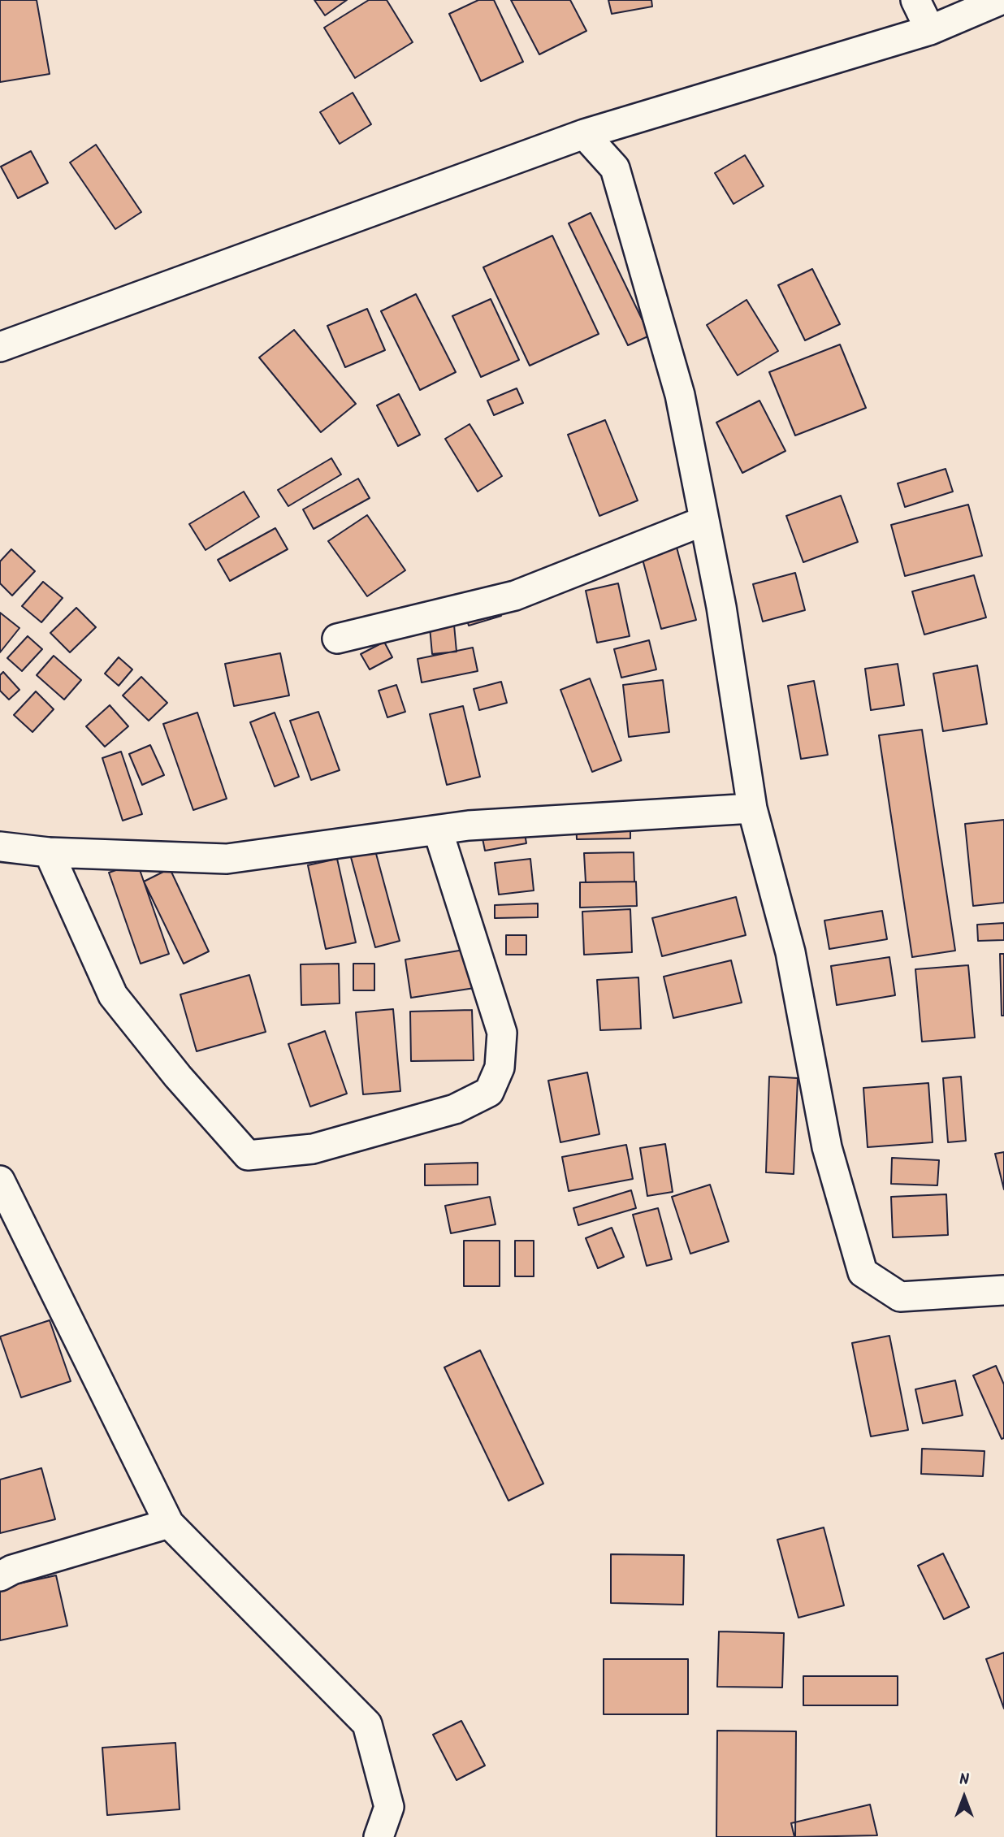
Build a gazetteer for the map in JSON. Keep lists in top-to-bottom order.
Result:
{
  "north": "top"
}
